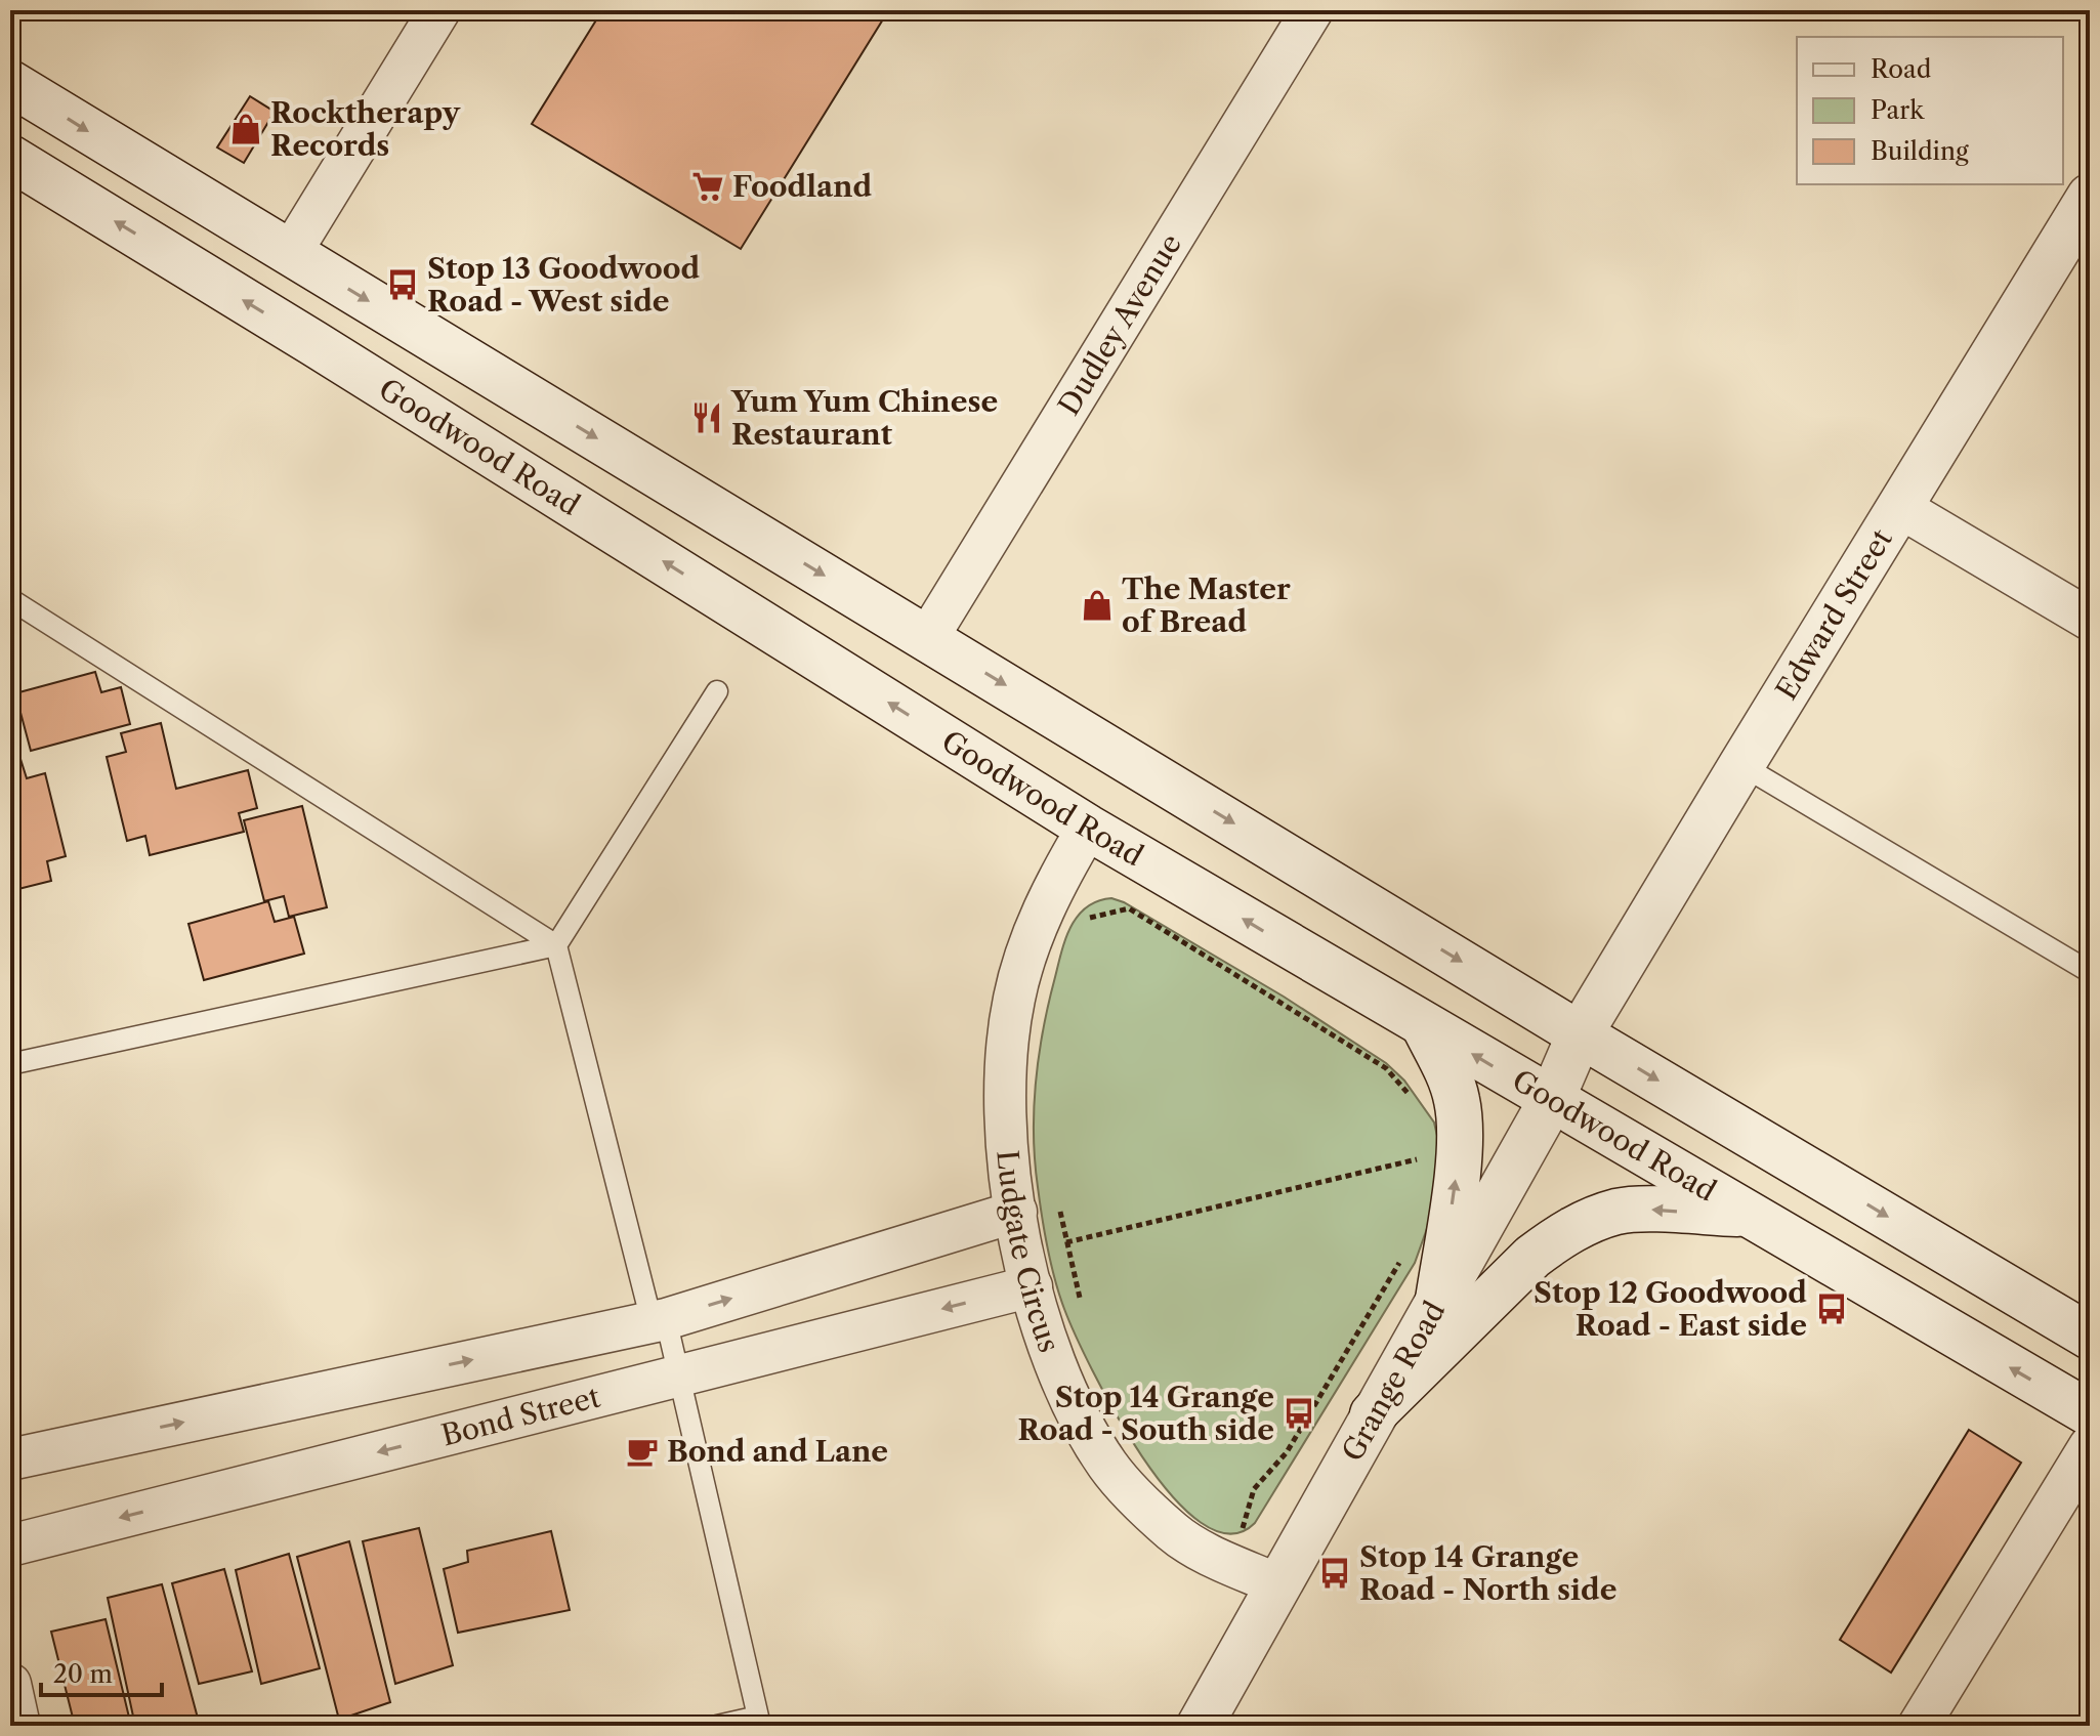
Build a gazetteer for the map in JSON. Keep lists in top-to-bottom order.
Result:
{
  "streets": {
    "main road": ["Goodwood Road", "Edward Street", "Grange Road"],
    "street": ["Dudley Avenue", "Ludgate Circus", "Bond Street"]
  },
  "crossings": [
    ["Goodwood Road", "Ludgate Circus"],
    ["Goodwood Road", "Grange Road"],
    ["Edward Street", "Grange Road"],
    ["Ludgate Circus", "Grange Road"],
    ["Ludgate Circus", "Bond Street"]
  ],
  "places": {
    "shop": ["Rocktherapy Records", "The Master of Bread"],
    "supermarket": ["Foodland"],
    "bus stop": [
      "Stop 13 Goodwood Road - West side",
      "Stop 12 Goodwood Road - East side",
      "Stop 14 Grange Road - South side",
      "Stop 14 Grange Road - North side"
    ],
    "restaurant": ["Yum Yum Chinese Restaurant"],
    "cafe": ["Bond and Lane"]
  },
  "legend": ["Road", "Park", "Building"],
  "scale_bar": "20 m"
}
